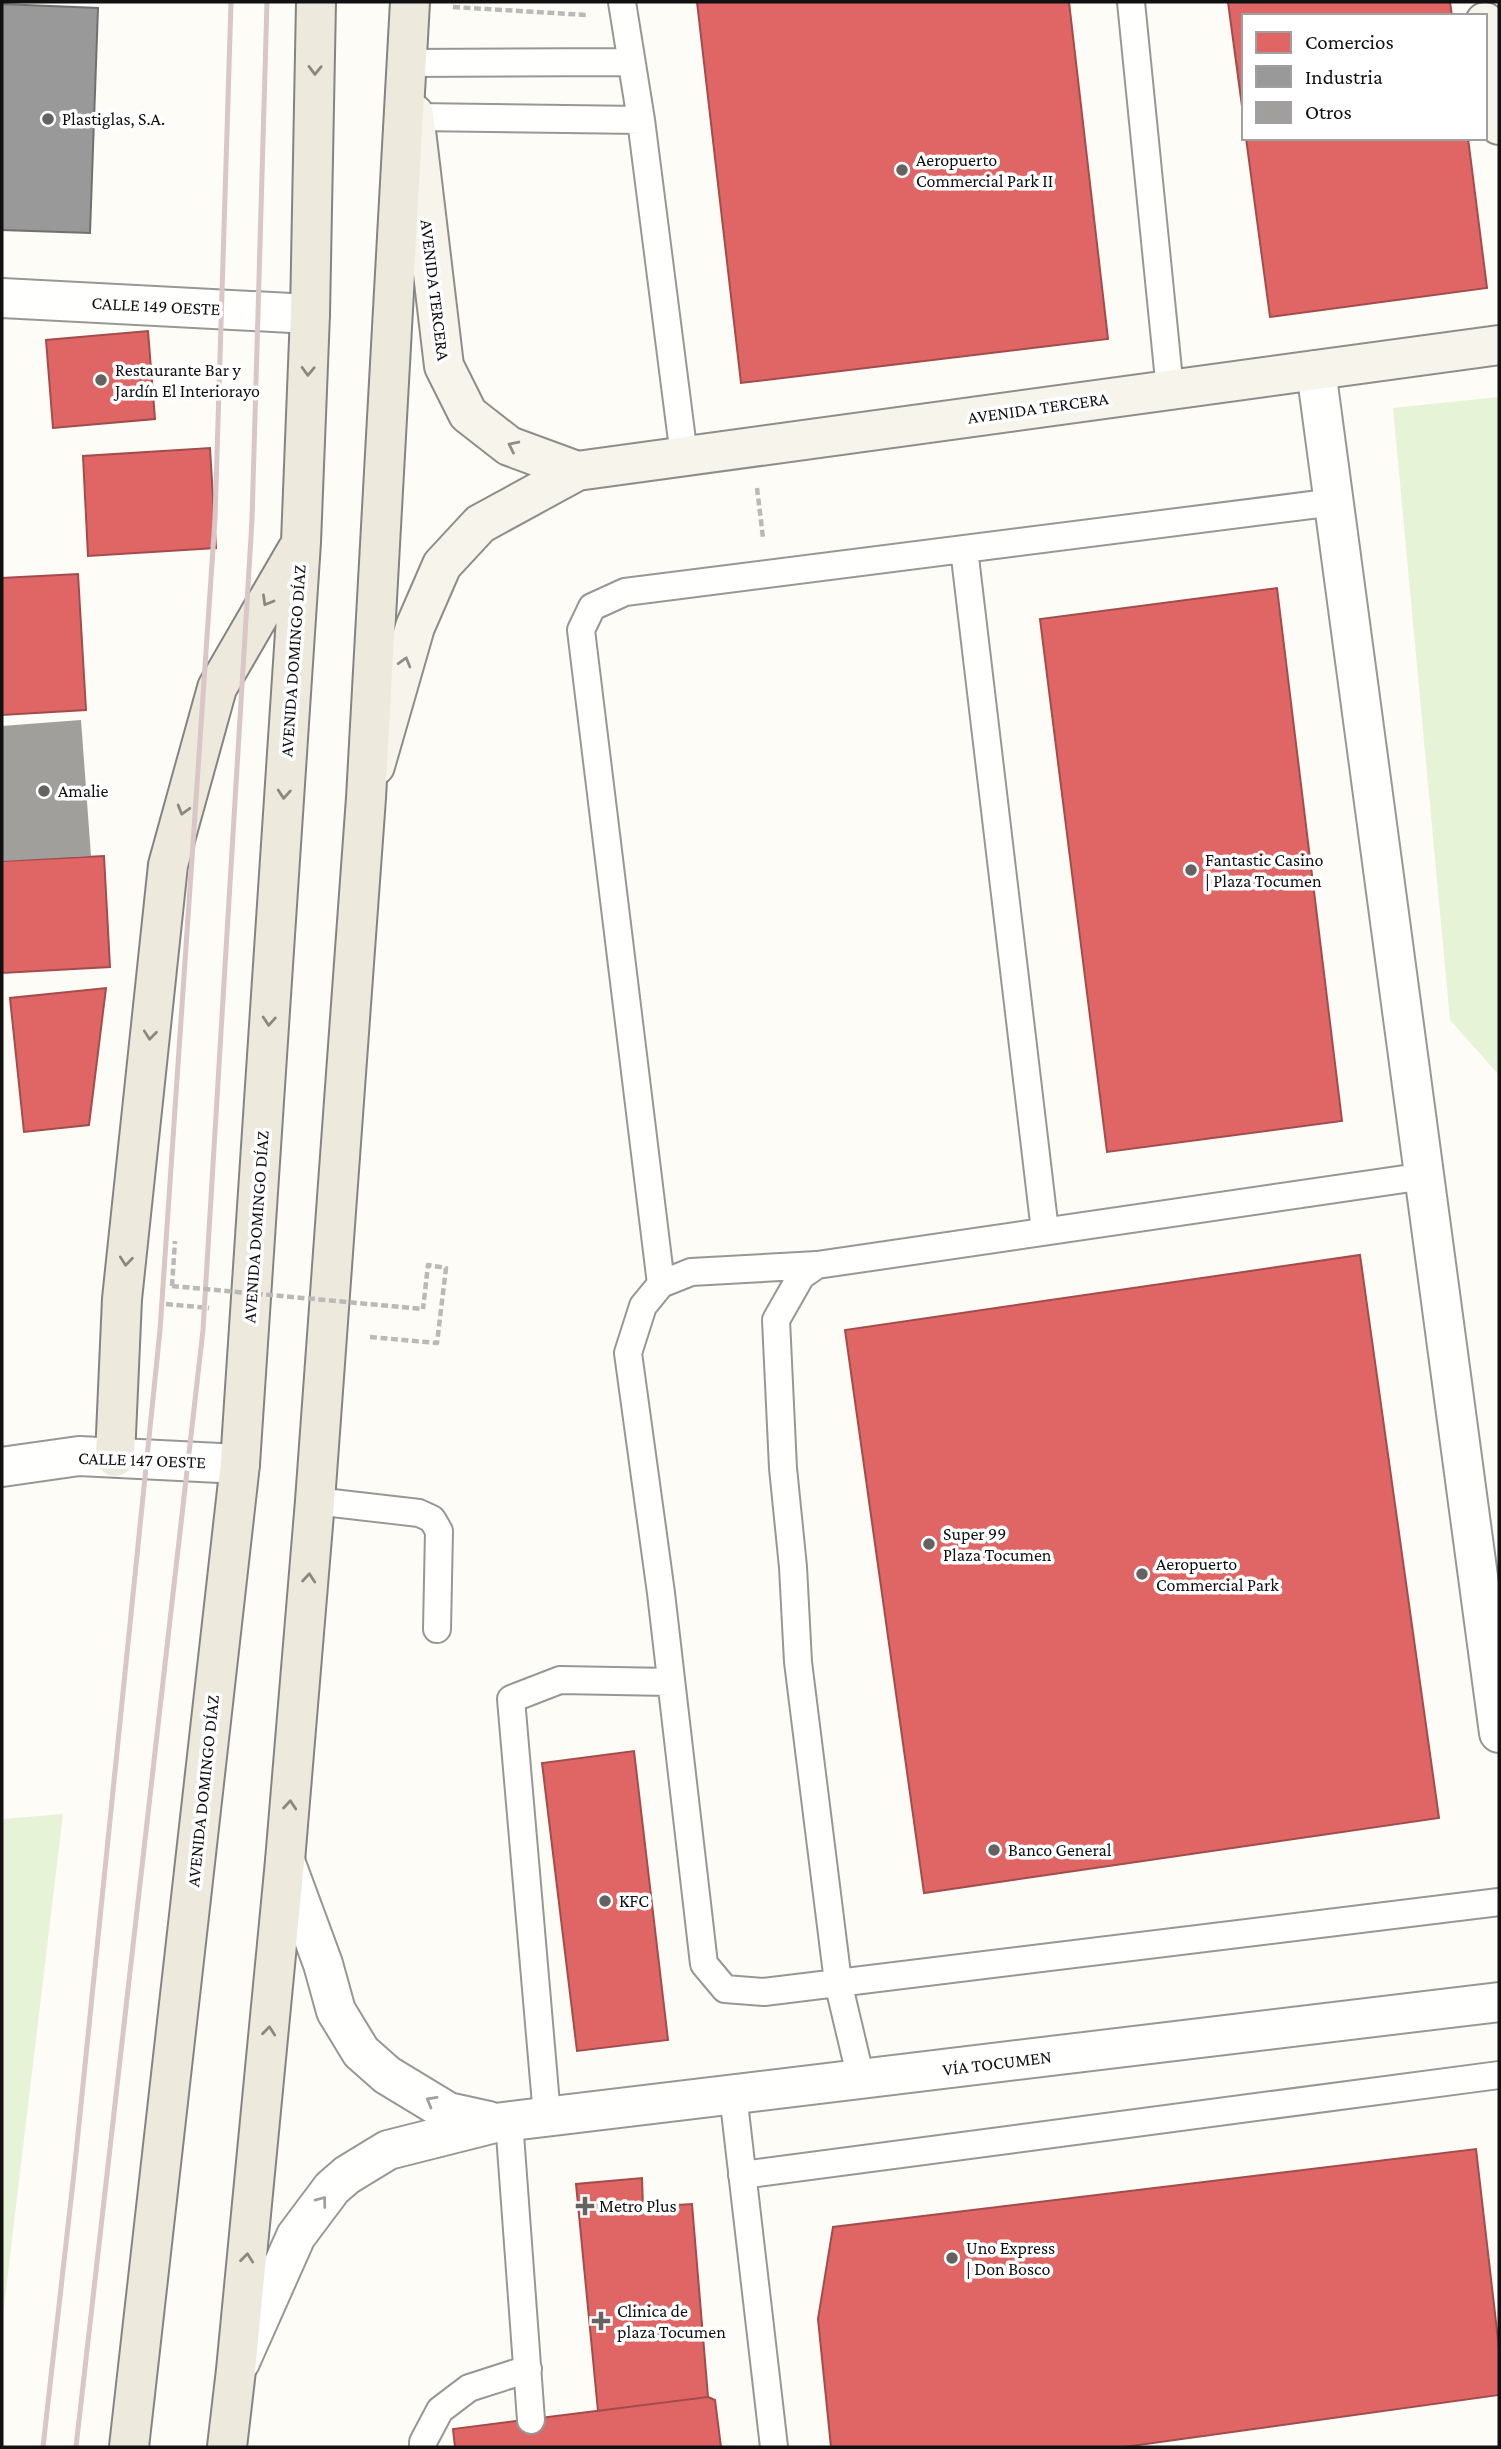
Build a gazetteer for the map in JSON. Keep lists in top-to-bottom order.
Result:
{
  "streets": {
    "main road": ["AVENIDA DOMINGO DÍAZ"],
    "street": [
      "AVENIDA TERCERA",
      "CALLE 149 OESTE",
      "CALLE 147 OESTE",
      "VÍA TOCUMEN"
    ]
  },
  "crossings": [
    ["CALLE 149 OESTE", "AVENIDA DOMINGO DÍAZ"],
    ["AVENIDA DOMINGO DÍAZ", "CALLE 147 OESTE"]
  ],
  "one_way": ["AVENIDA TERCERA"],
  "places": {
    "other": [
      "Plastiglas, S.A.",
      "Aeropuerto Commercial Park II",
      "Restaurante Bar y Jardín El Interiorayo",
      "Amalie",
      "Fantastic Casino | Plaza Tocumen",
      "Super 99 Plaza Tocumen",
      "Aeropuerto Commercial Park",
      "Banco General",
      "KFC",
      "Uno Express | Don Bosco"
    ],
    "health": ["Metro Plus", "Clinica de plaza Tocumen"]
  },
  "legend": ["Comercios", "Industria", "Otros"]
}
